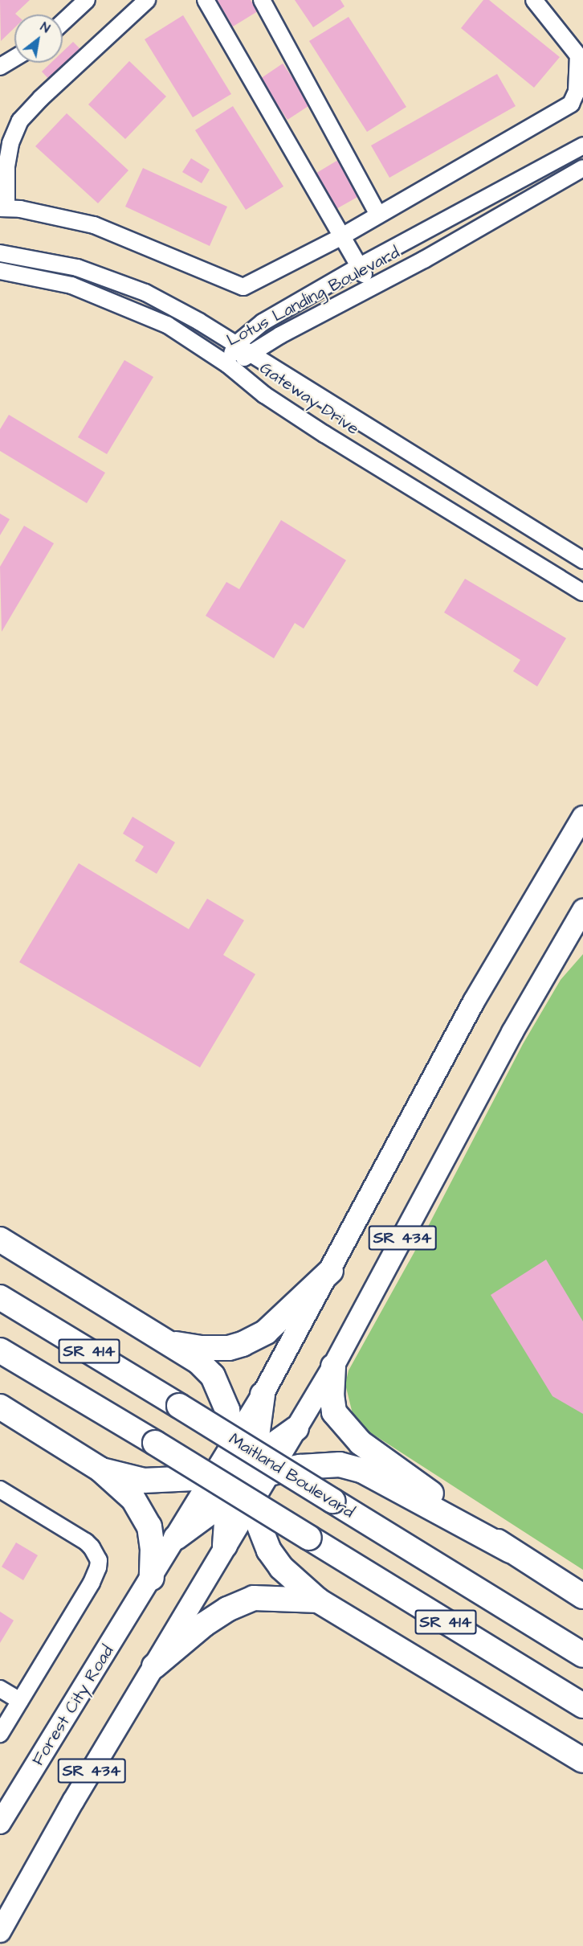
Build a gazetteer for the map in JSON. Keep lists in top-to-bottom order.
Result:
{
  "streets": {
    "highway": ["SR 414", "Maitland Boulevard"],
    "main road": ["SR 434", "Forest City Road"],
    "street": ["Lotus Landing Boulevard", "Gateway Drive"]
  },
  "crossings": [
    ["Lotus Landing Boulevard", "Gateway Drive"],
    ["SR 434", "Forest City Road"]
  ],
  "north": "top right"
}
